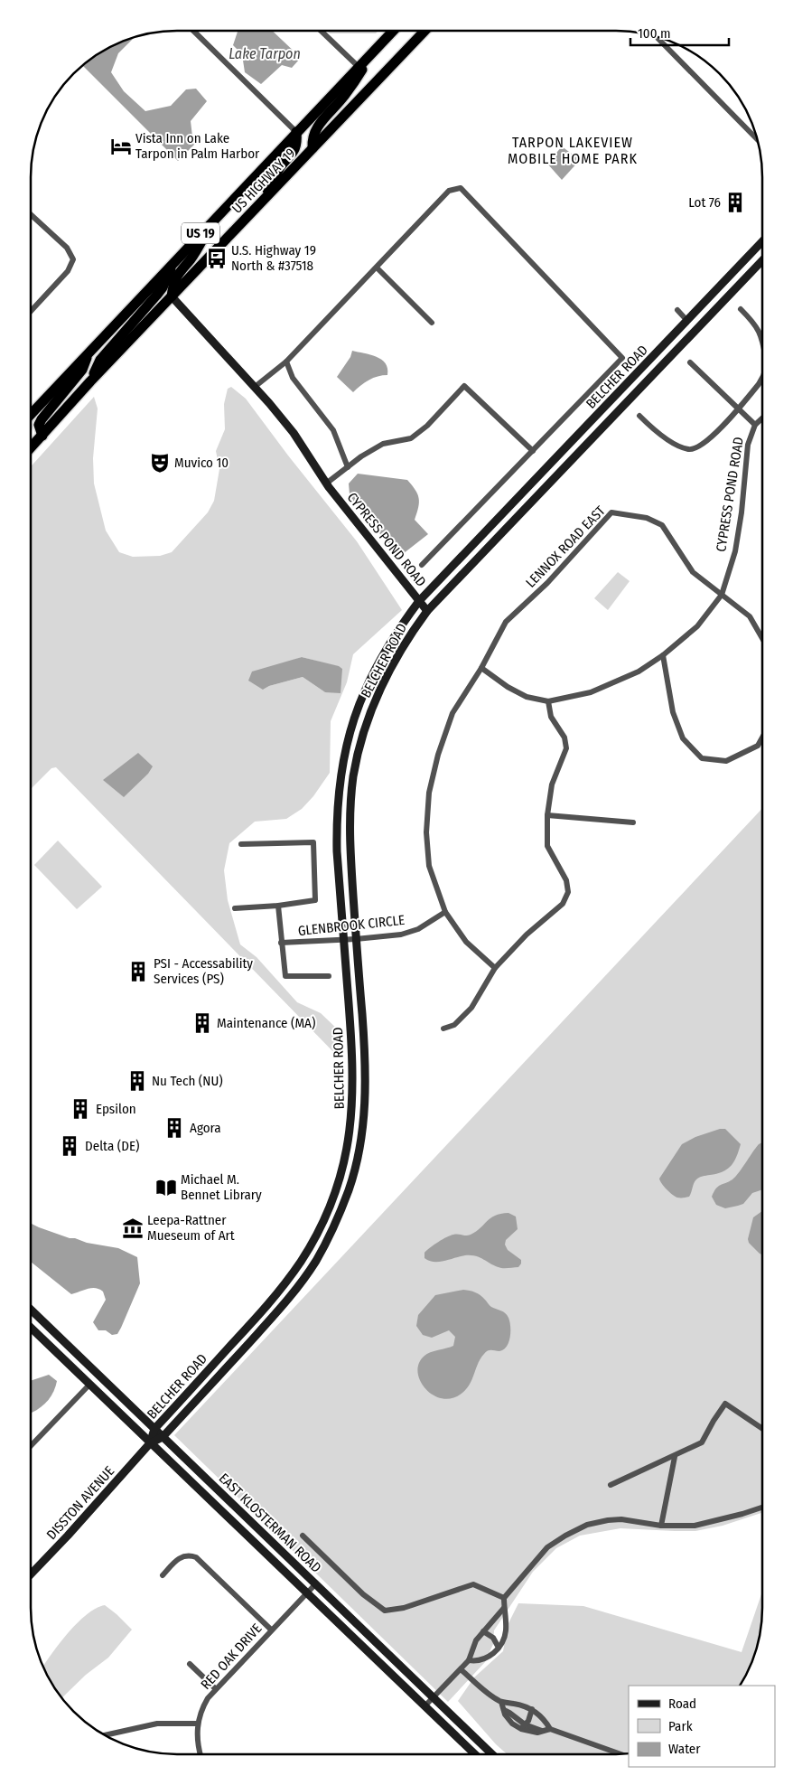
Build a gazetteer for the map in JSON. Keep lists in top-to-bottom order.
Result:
{
  "streets": {
    "highway": ["US HIGHWAY 19", "US 19"],
    "main road": [
      "BELCHER ROAD",
      "CYPRESS POND ROAD",
      "DISSTON AVENUE",
      "EAST KLOSTERMAN ROAD"
    ],
    "street": ["LENNOX ROAD EAST", "GLENBROOK CIRCLE", "RED OAK DRIVE"]
  },
  "crossings": [
    ["US HIGHWAY 19", "CYPRESS POND ROAD"],
    ["BELCHER ROAD", "CYPRESS POND ROAD"],
    ["BELCHER ROAD", "GLENBROOK CIRCLE"],
    ["BELCHER ROAD", "DISSTON AVENUE"],
    ["BELCHER ROAD", "EAST KLOSTERMAN ROAD"],
    ["CYPRESS POND ROAD", "LENNOX ROAD EAST"],
    ["DISSTON AVENUE", "EAST KLOSTERMAN ROAD"],
    ["EAST KLOSTERMAN ROAD", "RED OAK DRIVE"]
  ],
  "districts": ["TARPON LAKEVIEW MOBILE HOME PARK"],
  "water": ["Lake Tarpon"],
  "places": {
    "hotel": ["Vista Inn on Lake Tarpon in Palm Harbor"],
    "building": [
      "Lot 76",
      "PSI - Accessability Services (PS)",
      "Maintenance (MA)",
      "Nu Tech (NU)",
      "Epsilon",
      "Agora",
      "Delta (DE)"
    ],
    "bus stop": ["U.S. Highway 19 North & #37518"],
    "theatre": ["Muvico 10"],
    "library": ["Michael M. Bennet Library"],
    "museum": ["Leepa-Rattner Mueseum of Art"]
  },
  "legend": ["Road", "Park", "Water"],
  "scale_bar": "100 m"
}
